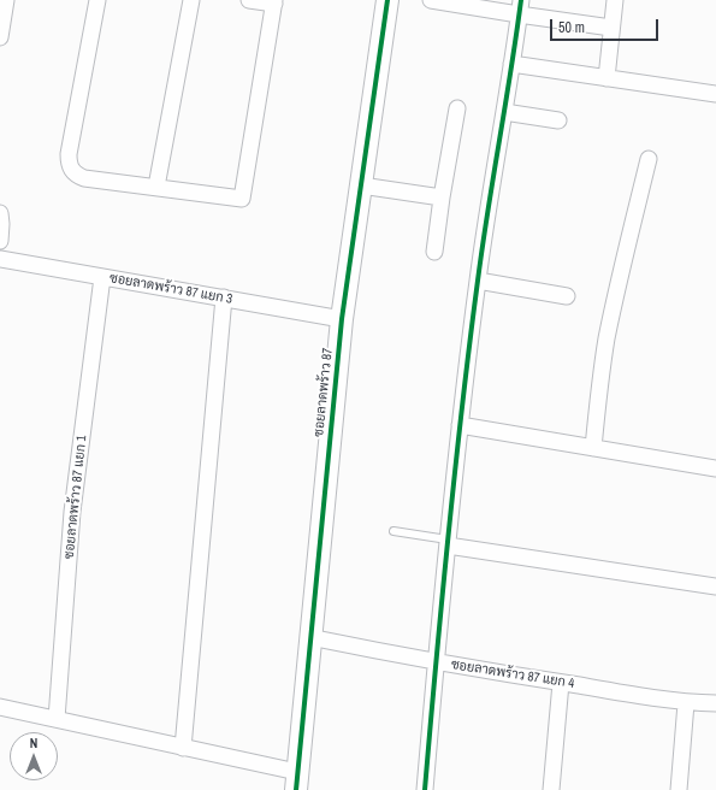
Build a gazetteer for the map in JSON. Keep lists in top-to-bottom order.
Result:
{
  "streets": {
    "street": [
      "ซอยลาดพร้าว 87 แยก 3",
      "ซอยลาดพร้าว 87",
      "ซอยลาดพร้าว 87 แยก 1",
      "ซอยลาดพร้าว 87 แยก 4"
    ]
  },
  "crossings": [
    ["ซอยลาดพร้าว 87 แยก 3", "ซอยลาดพร้าว 87"],
    ["ซอยลาดพร้าว 87 แยก 3", "ซอยลาดพร้าว 87 แยก 1"],
    ["ซอยลาดพร้าว 87", "ซอยลาดพร้าว 87 แยก 4"]
  ],
  "scale_bar": "50 m",
  "north": "top"
}
